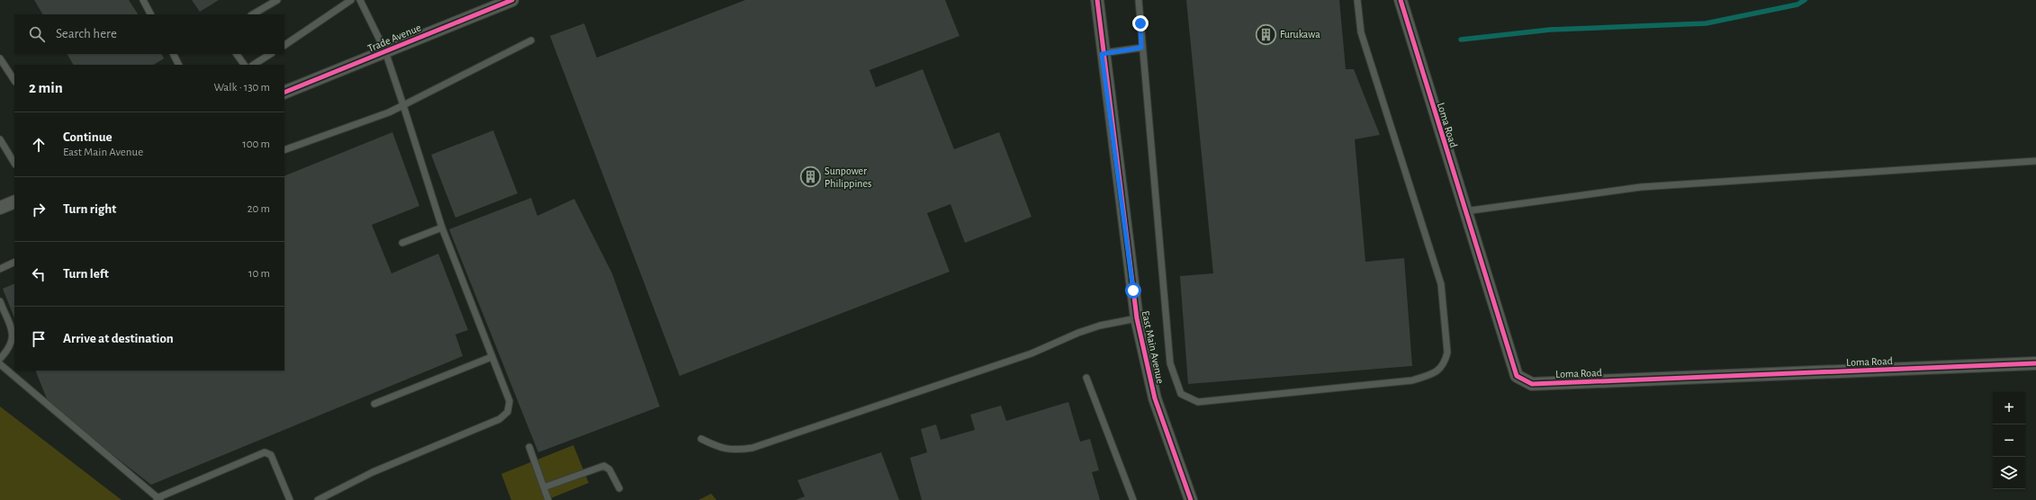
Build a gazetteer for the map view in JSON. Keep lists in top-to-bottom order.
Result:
{
  "streets": {
    "street": ["Trade Avenue", "Loma Road", "East Main Avenue"]
  },
  "places": {
    "building": ["Furukawa", "Sunpower Philippines"]
  },
  "page": {
    "search": "Search here",
    "heading": ["2 min", "Walk · 130 m"],
    "list": [
      ["Continue", "East Main Avenue", "100 m"],
      ["Turn right", "20 m"],
      ["Turn left", "10 m"],
      "Arrive at destination"
    ],
    "map_buttons": ["+", "−"]
  }
}
